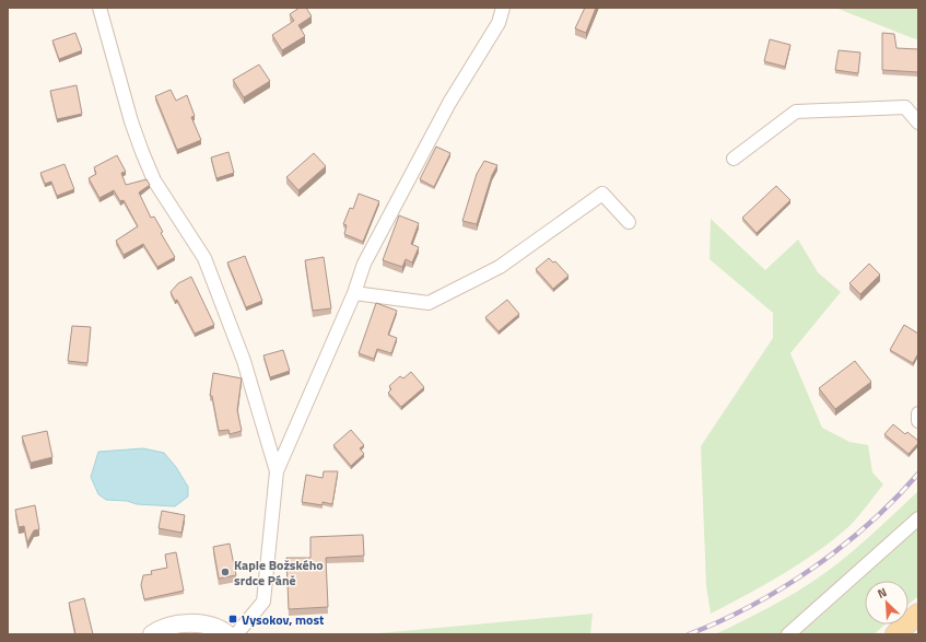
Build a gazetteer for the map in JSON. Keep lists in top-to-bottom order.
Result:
{
  "places": {
    "other": ["Kaple Božského srdce Páně"],
    "transit": ["Vysokov, most"]
  },
  "north": "top left"
}
